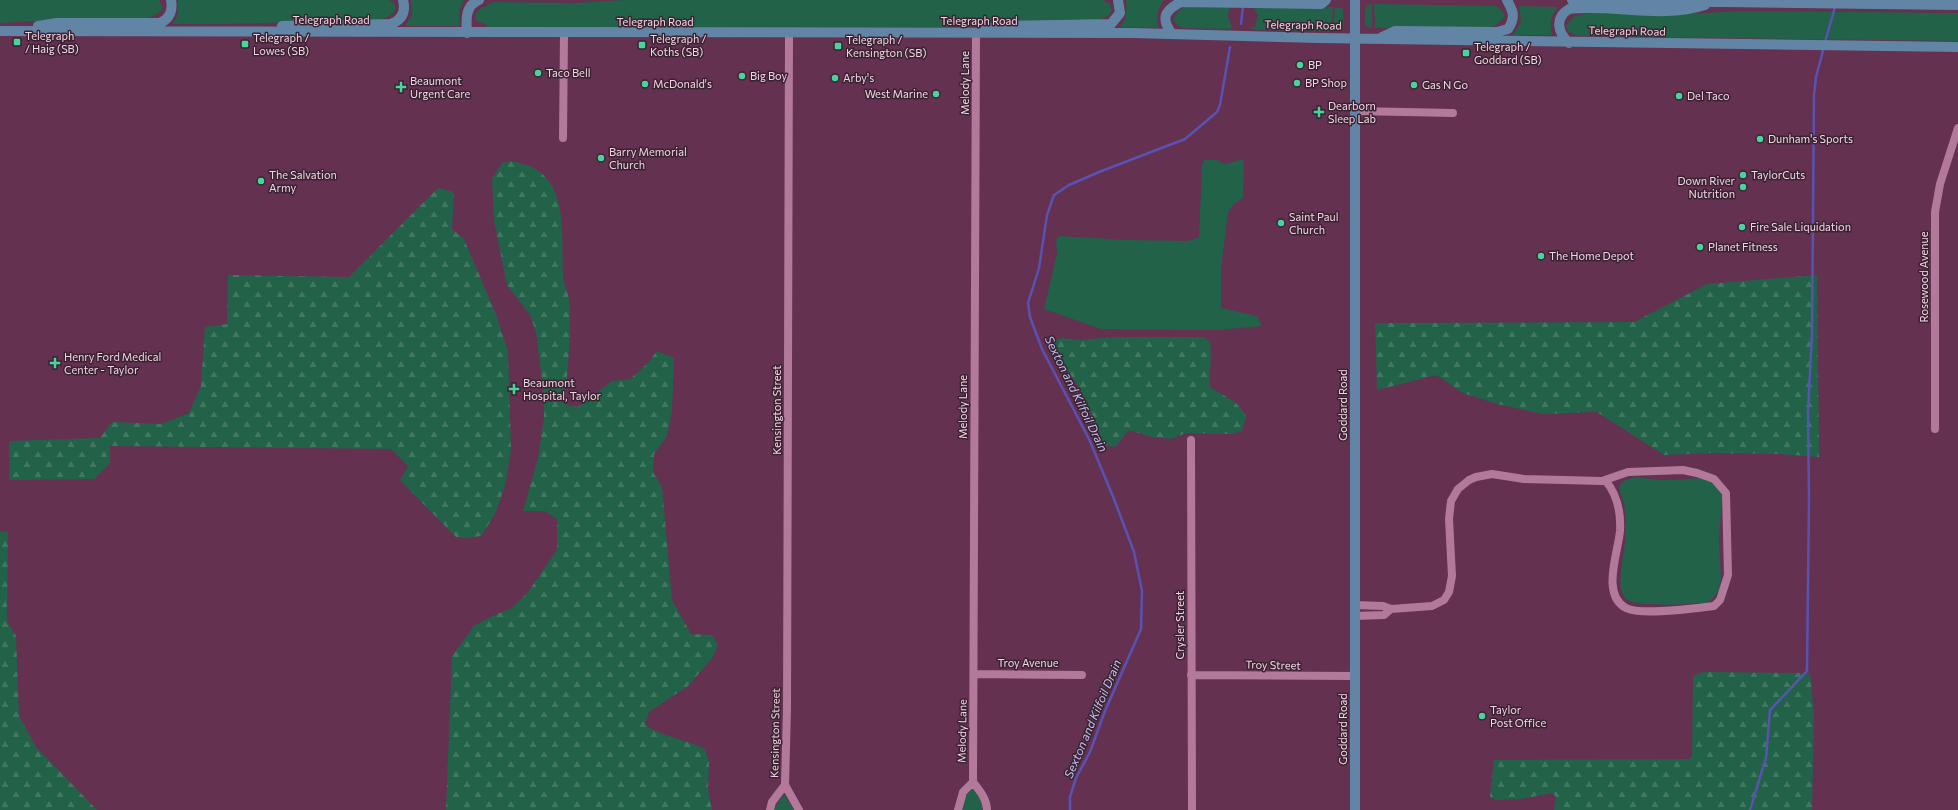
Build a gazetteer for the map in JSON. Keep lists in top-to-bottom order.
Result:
{
  "streets": {
    "main road": ["Telegraph Road", "Goddard Road"],
    "street": [
      "Melody Lane",
      "Rosewood Avenue",
      "Kensington Street",
      "Crysler Street",
      "Troy Avenue",
      "Troy Street"
    ]
  },
  "crossings": [
    ["Telegraph Road", "Melody Lane"],
    ["Telegraph Road", "Goddard Road"],
    ["Telegraph Road", "Kensington Street"],
    ["Melody Lane", "Troy Avenue"],
    ["Goddard Road", "Troy Street"],
    ["Crysler Street", "Troy Street"]
  ],
  "water": ["Sexton and Kilfoil Drain"],
  "places": {
    "transit": [
      "Telegraph / Haig (SB)",
      "Telegraph / Lowes (SB)",
      "Telegraph / Koths (SB)",
      "Telegraph / Kensington (SB)",
      "Telegraph / Goddard (SB)"
    ],
    "other": [
      "BP",
      "Taco Bell",
      "Big Boy",
      "Arby's",
      "BP Shop",
      "McDonald's",
      "Gas N Go",
      "West Marine",
      "Del Taco",
      "Dunham's Sports",
      "Barry Memorial Church",
      "TaylorCuts",
      "The Salvation Army",
      "Down River Nutrition",
      "Saint Paul Church",
      "Fire Sale Liquidation",
      "Planet Fitness",
      "The Home Depot",
      "Taylor Post Office"
    ],
    "health": [
      "Beaumont Urgent Care",
      "Dearborn Sleep Lab",
      "Henry Ford Medical Center - Taylor",
      "Beaumont Hospital, Taylor"
    ]
  }
}
